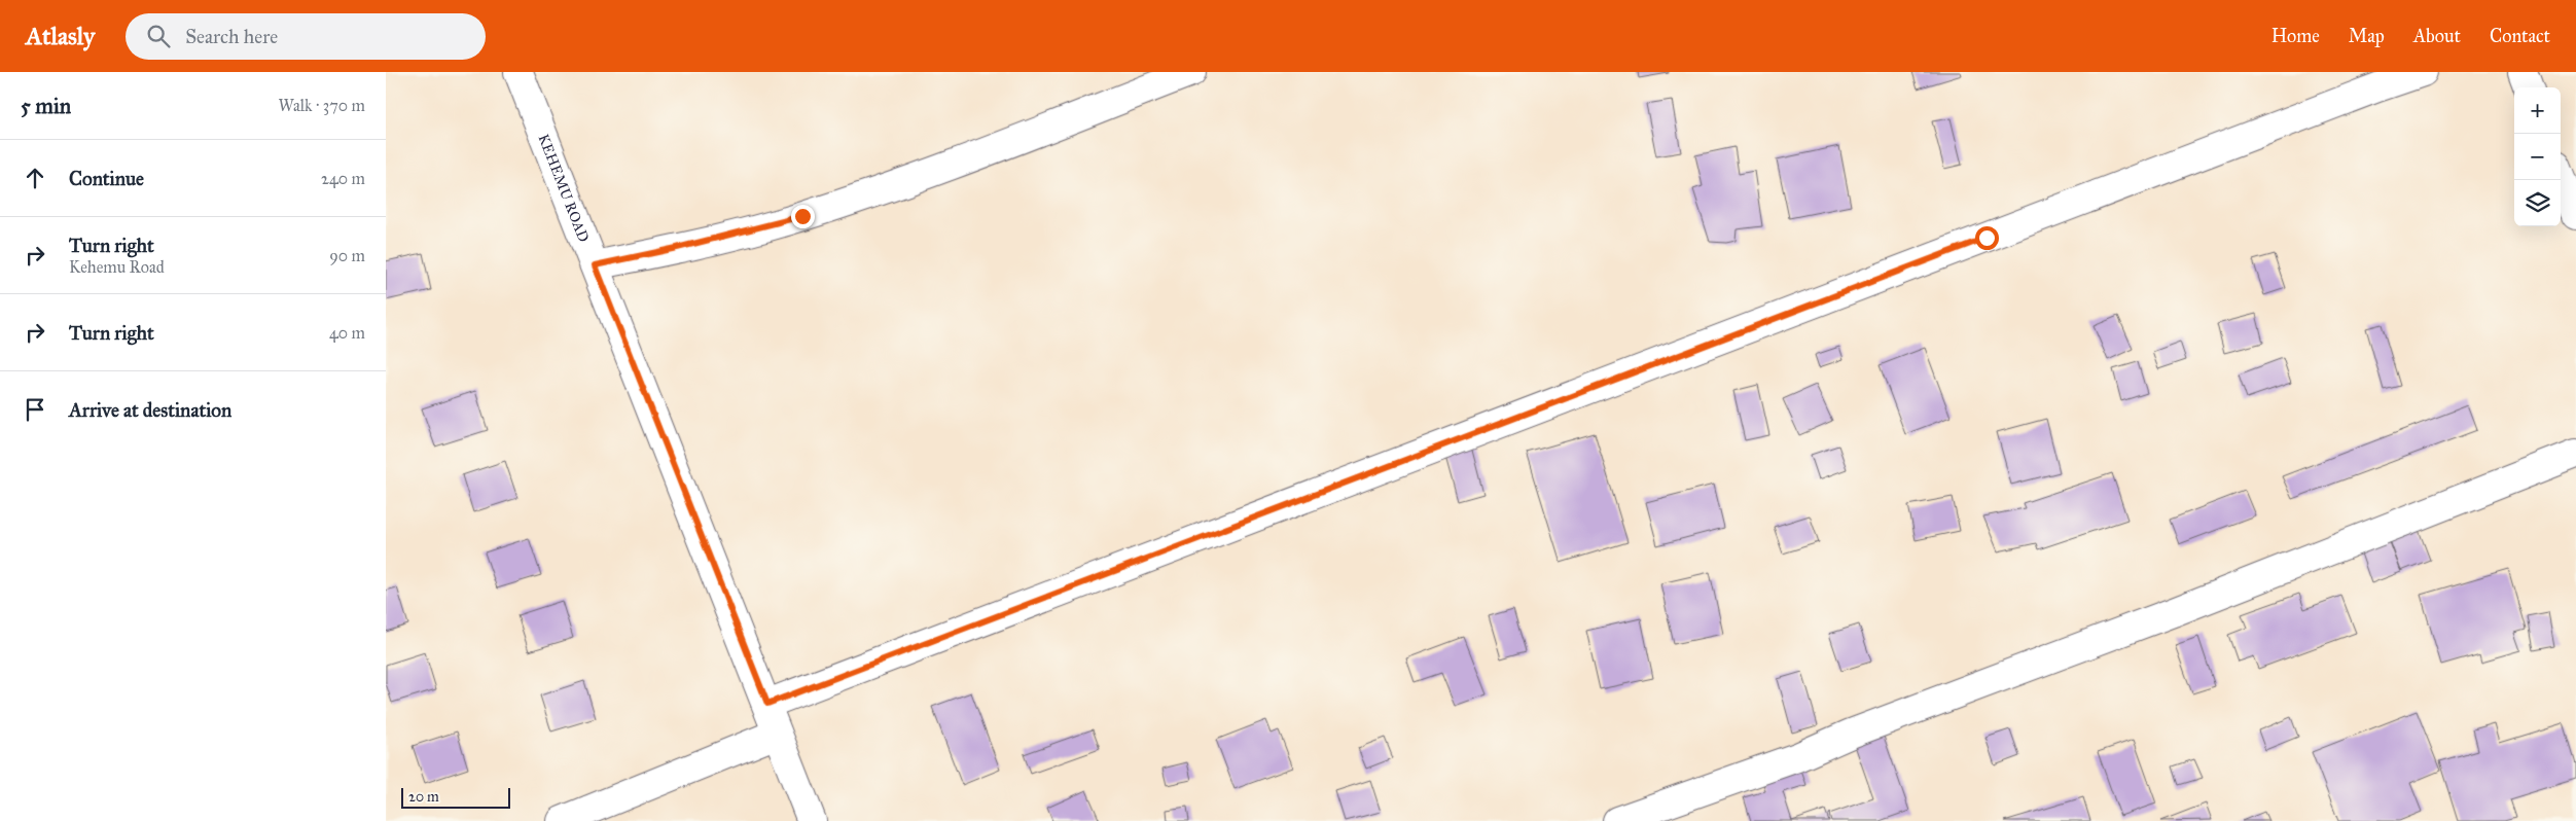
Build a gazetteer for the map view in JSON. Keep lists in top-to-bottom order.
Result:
{
  "streets": {
    "street": ["KEHEMU ROAD"]
  },
  "scale_bar": "20 m",
  "page": {
    "header": "Atlasly",
    "search": "Search here",
    "nav": [
      "Home",
      "Map",
      "About",
      "Contact"
    ],
    "heading": ["5 min", "Walk · 370 m"],
    "map_buttons": ["+", "−"],
    "list": [
      ["Continue", "240 m"],
      ["Turn right", "Kehemu Road", "90 m"],
      ["Turn right", "40 m"],
      "Arrive at destination"
    ],
    "scale": "20 m"
  }
}
